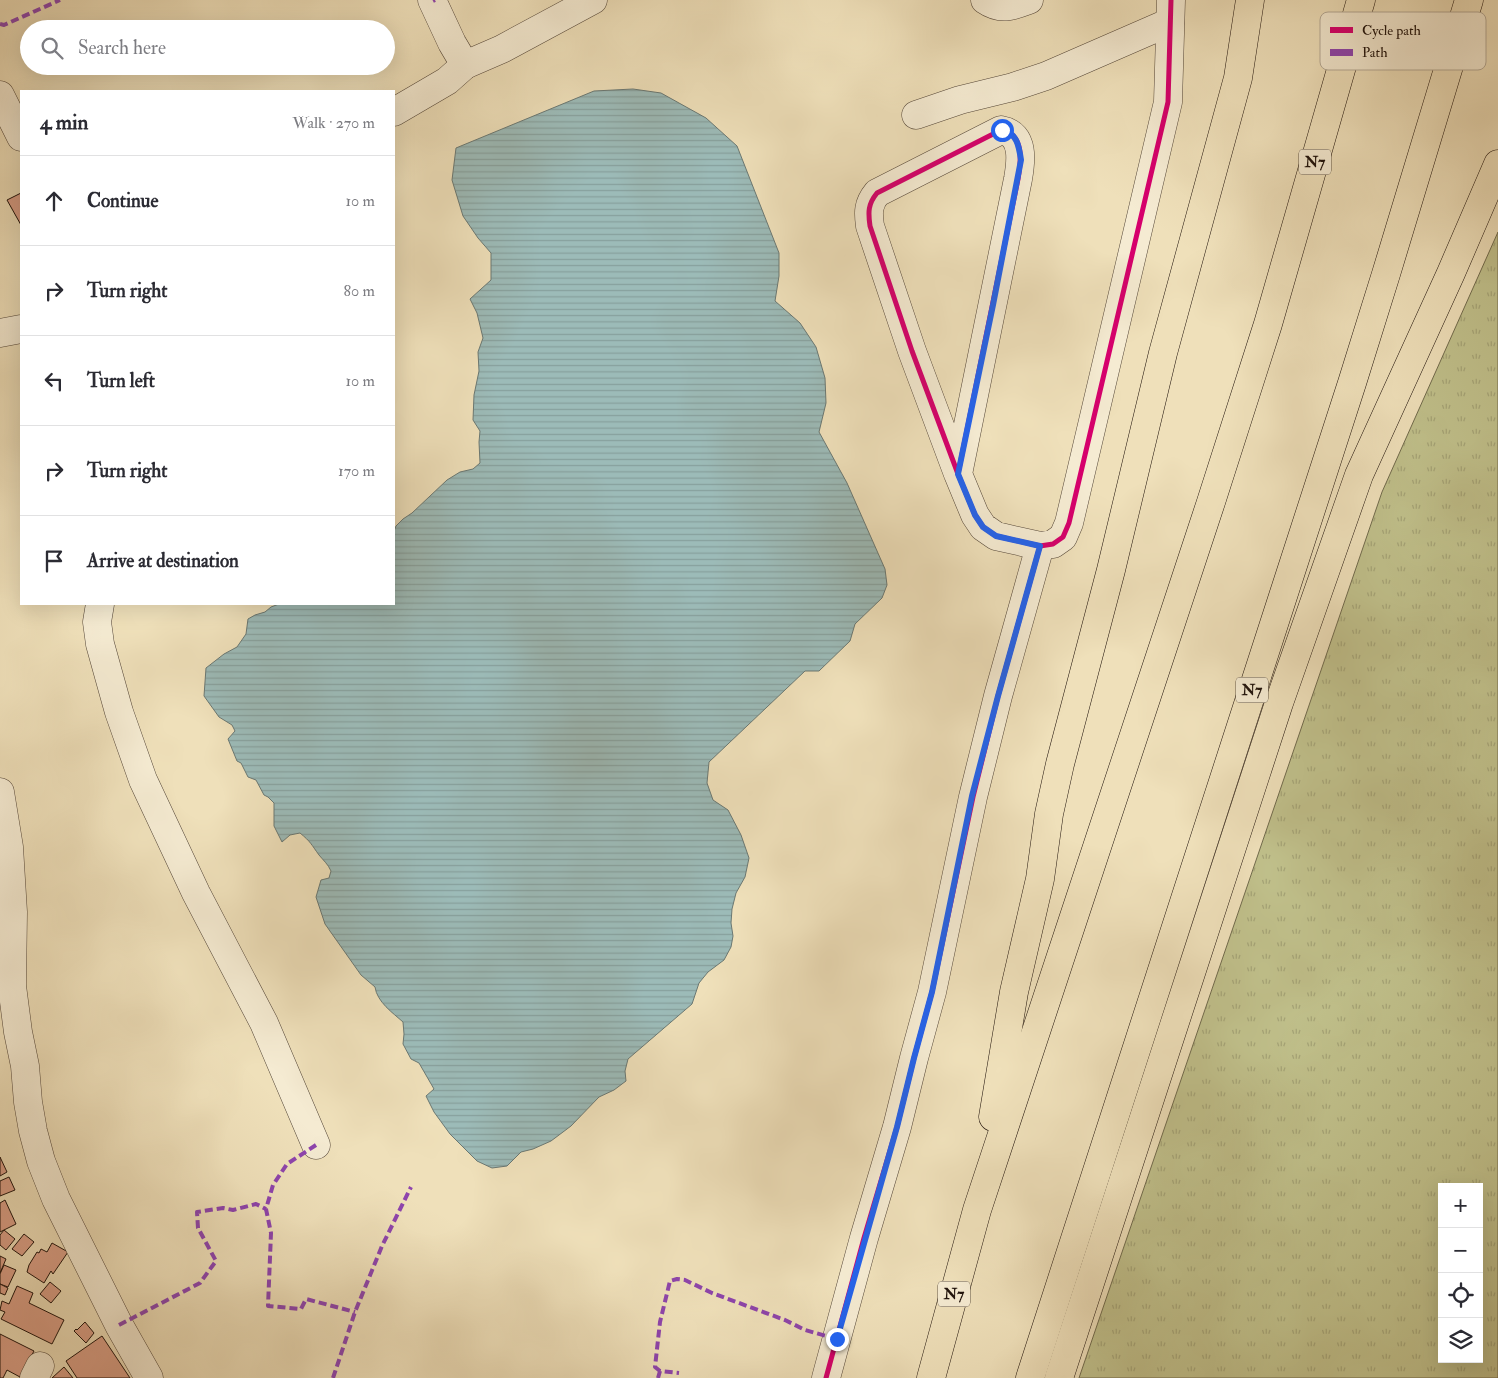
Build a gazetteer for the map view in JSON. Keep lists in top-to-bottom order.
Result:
{
  "streets": {
    "highway": ["N7"]
  },
  "legend": ["Cycle path", "Path"],
  "page": {
    "search": "Search here",
    "heading": ["4 min", "Walk · 270 m"],
    "list": [
      ["Continue", "10 m"],
      ["Turn right", "80 m"],
      ["Turn left", "10 m"],
      ["Turn right", "170 m"],
      "Arrive at destination"
    ],
    "map_buttons": ["+", "−"]
  }
}
